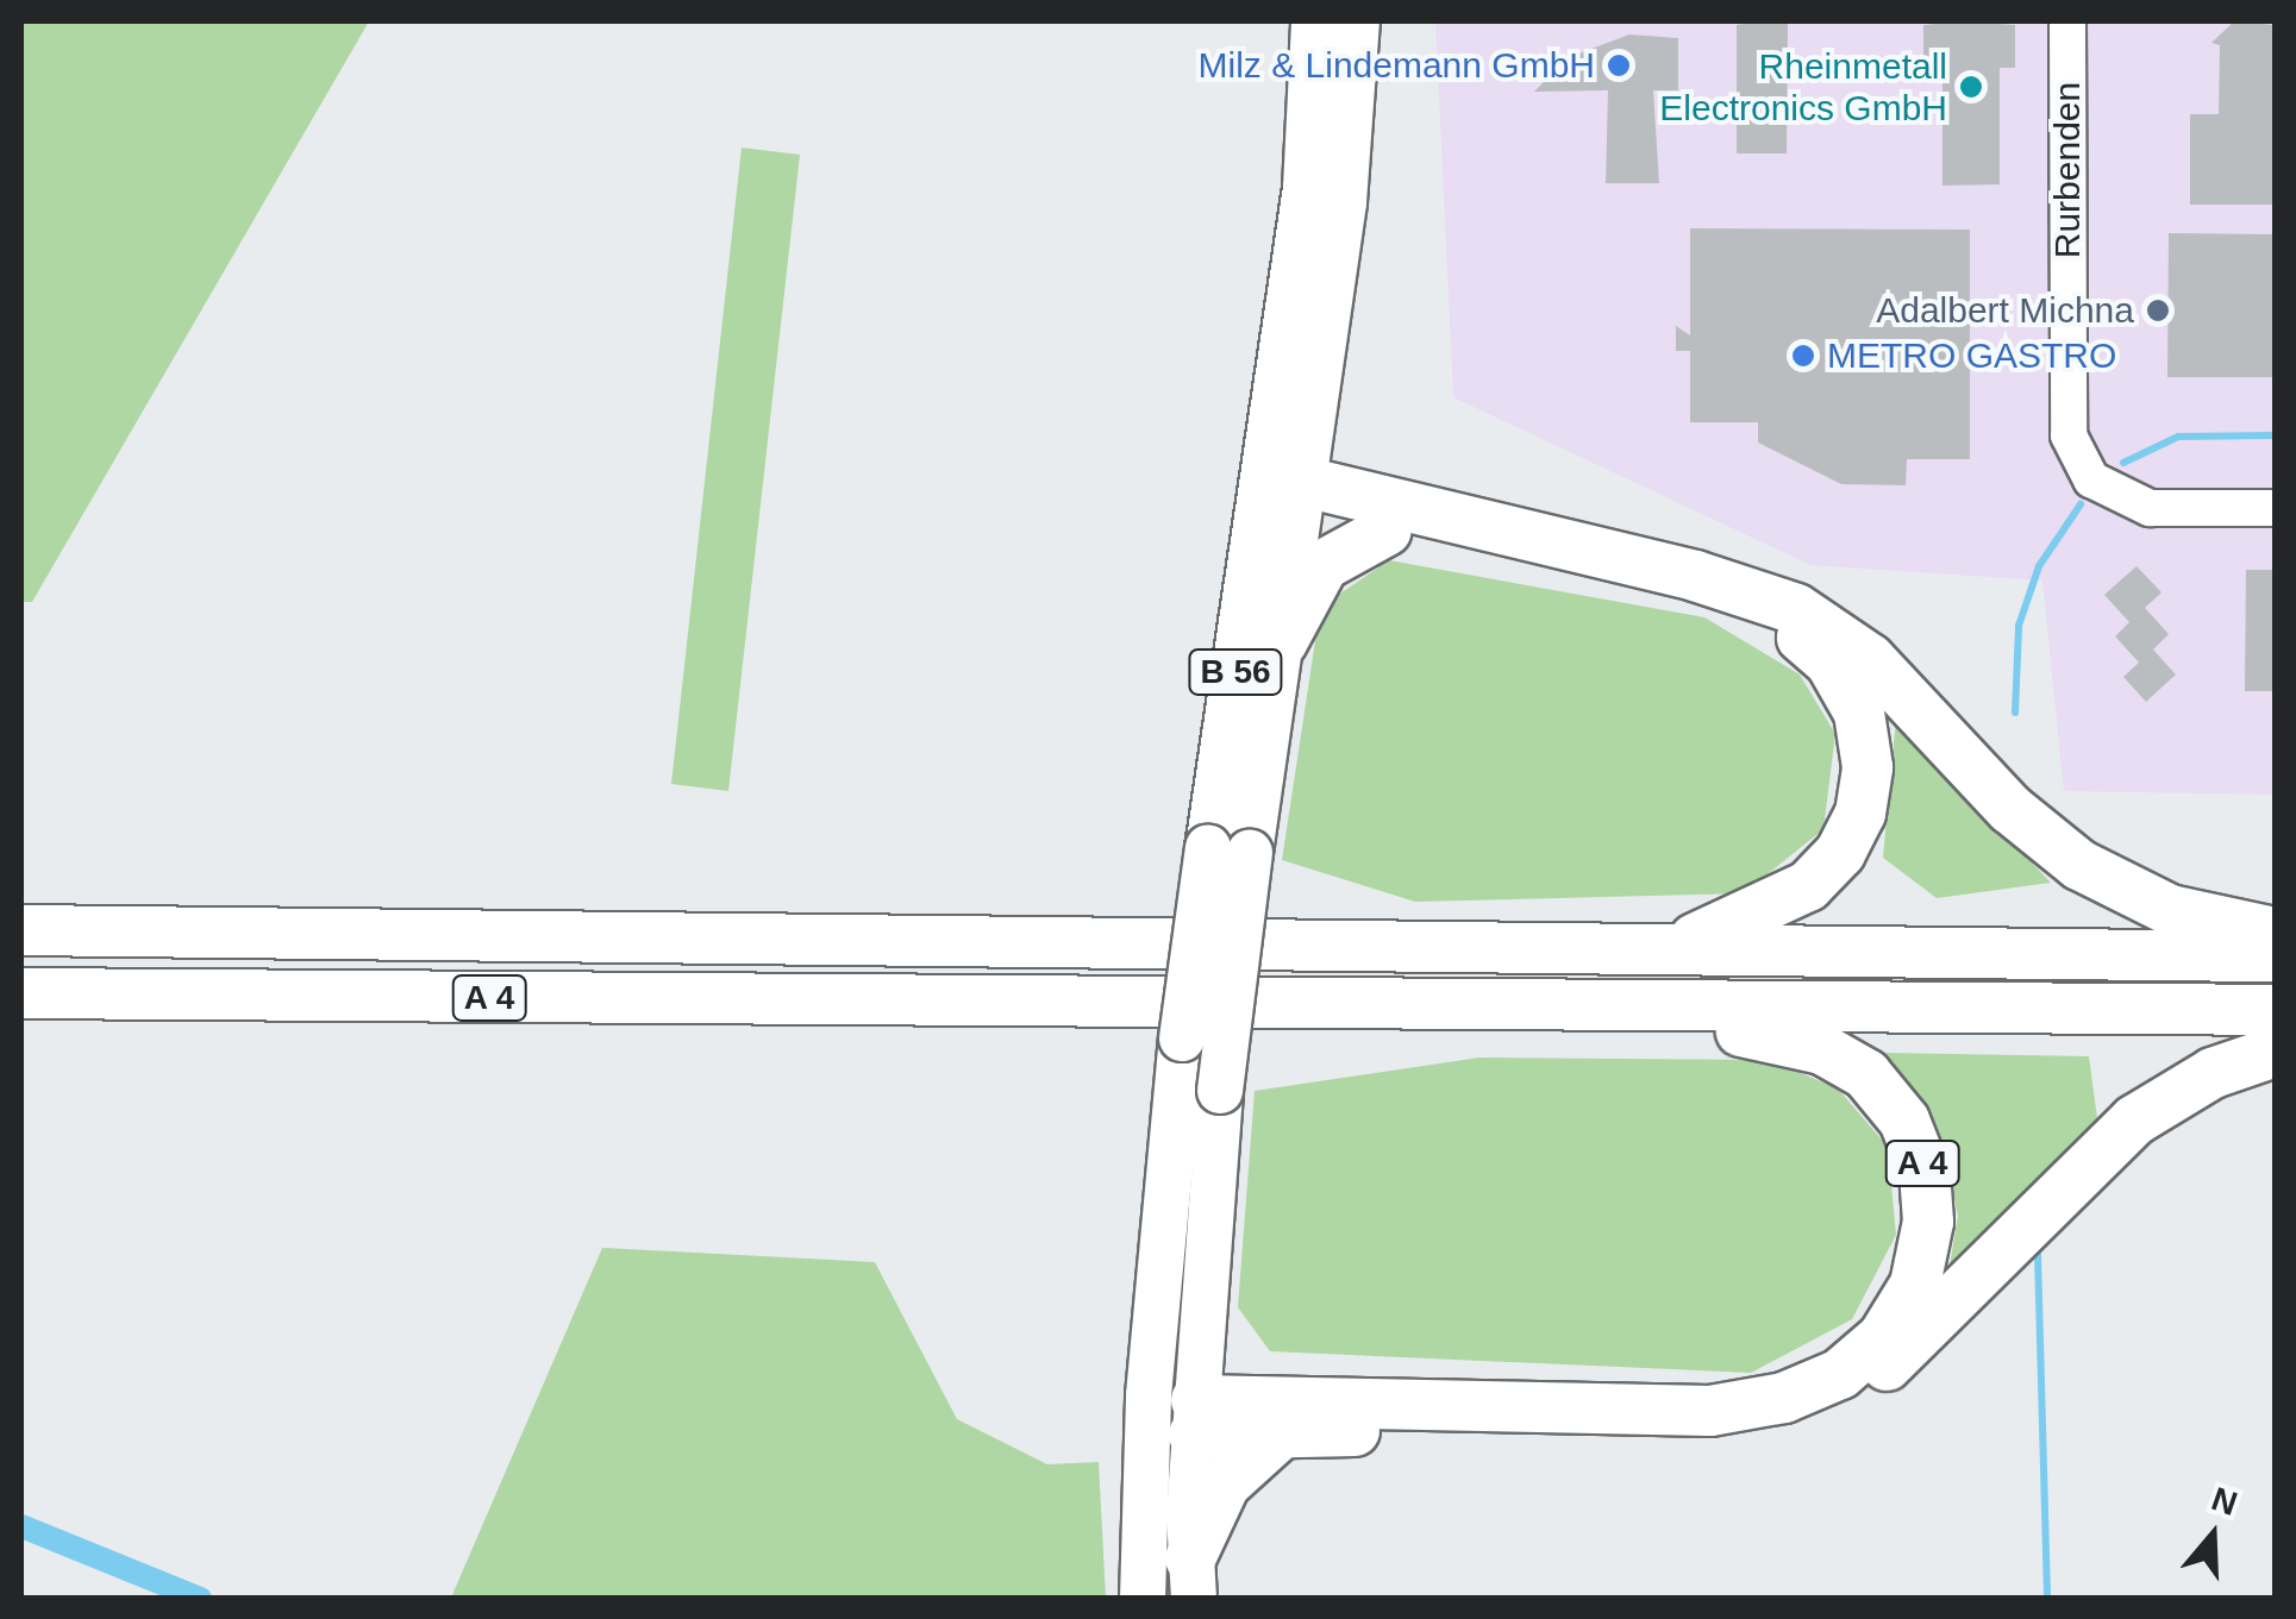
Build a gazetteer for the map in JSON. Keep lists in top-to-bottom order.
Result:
{
  "streets": {
    "highway": ["A 4"],
    "main road": ["B 56"],
    "street": ["Rurbenden"]
  },
  "crossings": [
    ["B 56", "A 4"]
  ],
  "places": [
    "Milz & Lindemann GmbH",
    "Rheinmetall Electronics GmbH",
    "Adalbert Michna",
    "METRO GASTRO"
  ],
  "north": "top"
}
